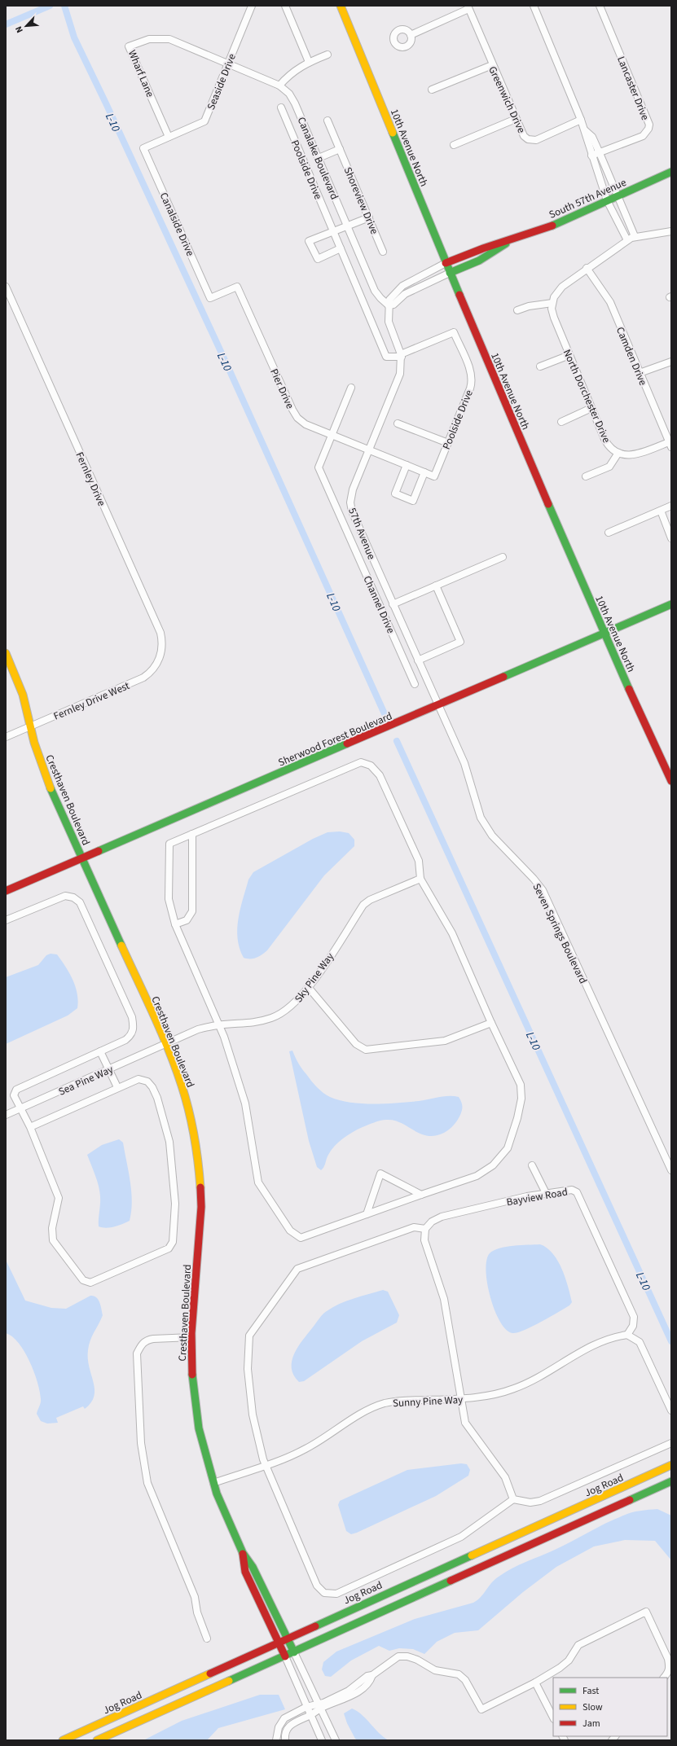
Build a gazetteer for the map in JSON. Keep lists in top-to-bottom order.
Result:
{
  "streets": {
    "street": [
      "Wharf Lane",
      "Seaside Drive",
      "Lancaster Drive",
      "Greenwich Drive",
      "10th Avenue North",
      "Canalake Boulevard",
      "Poolside Drive",
      "South 57th Avenue",
      "Shoreview Drive",
      "Canalside Drive",
      "Camden Drive",
      "Pier Drive",
      "North Dorchester Drive",
      "Fernley Drive",
      "57th Avenue",
      "Channel Drive",
      "Fernley Drive West",
      "Sherwood Forest Boulevard",
      "Cresthaven Boulevard",
      "Seven Springs Boulevard",
      "Sky Pine Way",
      "Sea Pine Way",
      "Bayview Road",
      "Sunny Pine Way",
      "Jog Road"
    ]
  },
  "crossings": [
    ["Wharf Lane", "Seaside Drive"],
    ["Wharf Lane", "Canalake Boulevard"],
    ["Wharf Lane", "Canalside Drive"],
    ["Seaside Drive", "Canalake Boulevard"],
    ["Seaside Drive", "Canalside Drive"],
    ["10th Avenue North", "South 57th Avenue"],
    ["10th Avenue North", "Sherwood Forest Boulevard"],
    ["Canalake Boulevard", "South 57th Avenue"],
    ["Canalake Boulevard", "57th Avenue"],
    ["Poolside Drive", "Pier Drive"],
    ["Poolside Drive", "57th Avenue"],
    ["South 57th Avenue", "57th Avenue"],
    ["Canalside Drive", "Pier Drive"],
    ["Camden Drive", "North Dorchester Drive"],
    ["Pier Drive", "57th Avenue"],
    ["Pier Drive", "Channel Drive"],
    ["Fernley Drive", "Fernley Drive West"],
    ["57th Avenue", "Sherwood Forest Boulevard"],
    ["57th Avenue", "Seven Springs Boulevard"],
    ["Fernley Drive West", "Cresthaven Boulevard"],
    ["Sherwood Forest Boulevard", "Cresthaven Boulevard"],
    ["Sherwood Forest Boulevard", "Seven Springs Boulevard"],
    ["Cresthaven Boulevard", "Sky Pine Way"],
    ["Cresthaven Boulevard", "Sea Pine Way"],
    ["Cresthaven Boulevard", "Sunny Pine Way"],
    ["Cresthaven Boulevard", "Jog Road"],
    ["Sky Pine Way", "Sea Pine Way"],
    ["Bayview Road", "Sunny Pine Way"]
  ],
  "water": ["L-10"],
  "legend": ["Fast", "Slow", "Jam"],
  "north": "bottom left"
}
